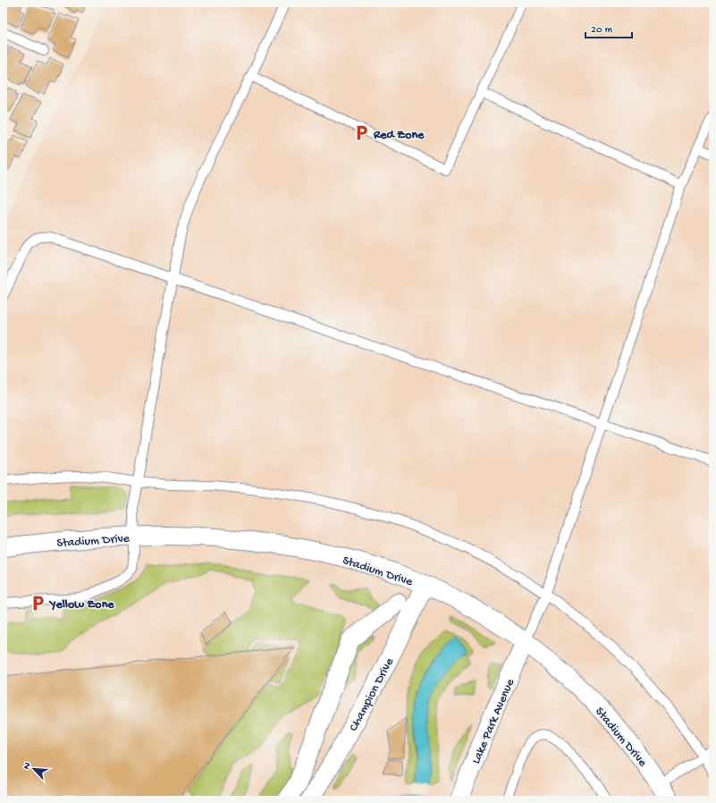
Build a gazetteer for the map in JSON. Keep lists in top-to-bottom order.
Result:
{
  "streets": {
    "street": ["Stadium Drive", "Champion Drive", "Lake Park Avenue"]
  },
  "crossings": [
    ["Stadium Drive", "Champion Drive"],
    ["Stadium Drive", "Lake Park Avenue"]
  ],
  "places": {
    "parking": ["Red Zone", "Yellow Zone"]
  },
  "scale_bar": "20 m",
  "north": "top left"
}
